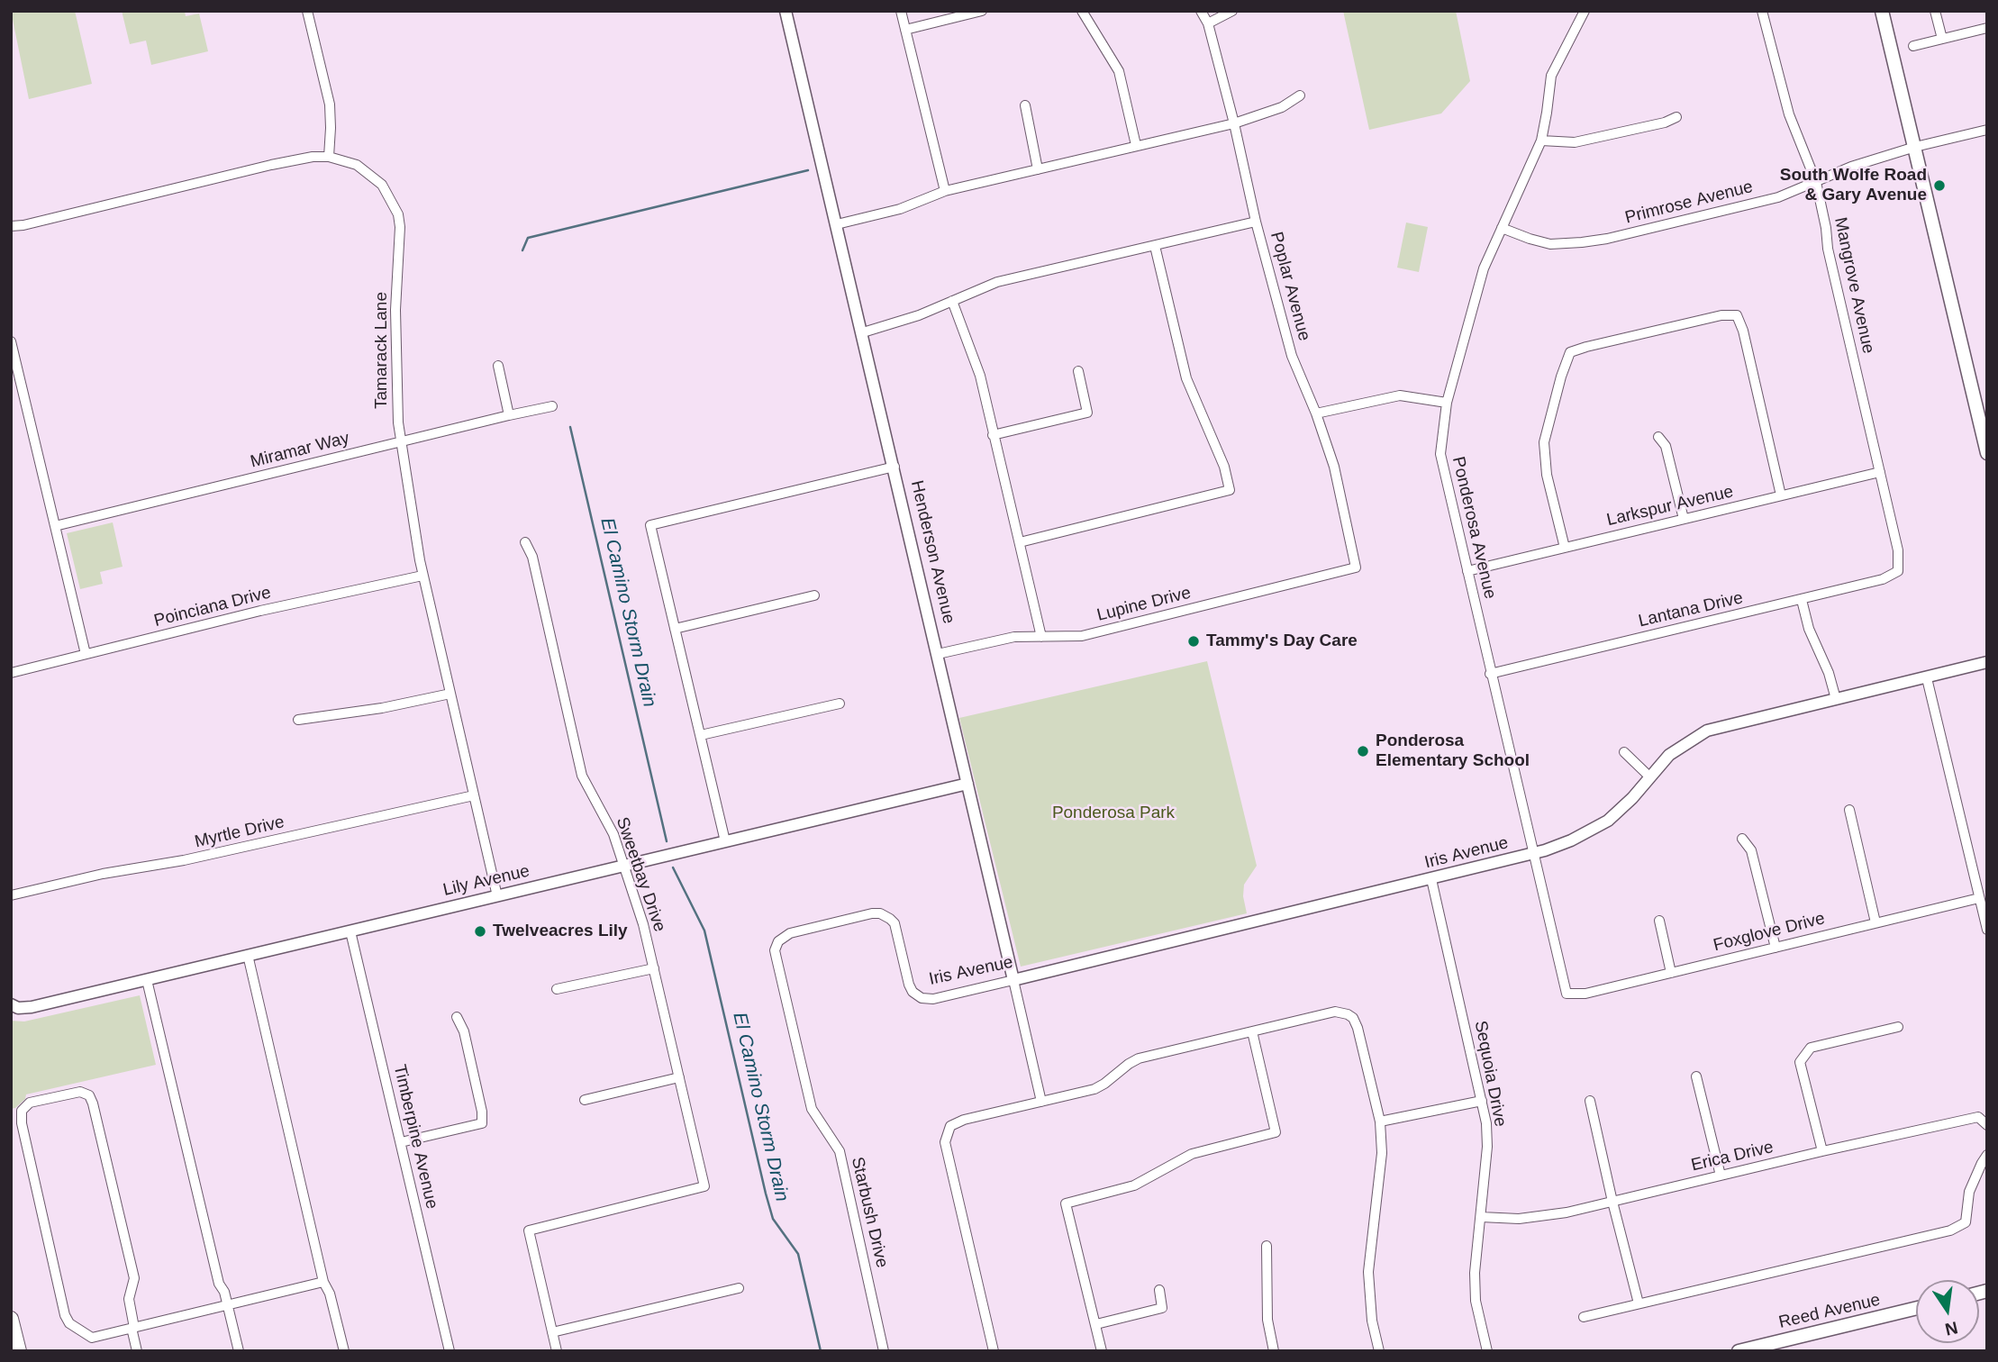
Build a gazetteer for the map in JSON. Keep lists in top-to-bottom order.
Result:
{
  "streets": {
    "main road": ["Reed Avenue"],
    "street": [
      "Primrose Avenue",
      "Mangrove Avenue",
      "Poplar Avenue",
      "Tamarack Lane",
      "Miramar Way",
      "Larkspur Avenue",
      "Ponderosa Avenue",
      "Henderson Avenue",
      "Lupine Drive",
      "Poinciana Drive",
      "Lantana Drive",
      "Myrtle Drive",
      "Iris Avenue",
      "Sweetbay Drive",
      "Lily Avenue",
      "Foxglove Drive",
      "Sequoia Drive",
      "Timberpine Avenue",
      "Erica Drive",
      "Starbush Drive"
    ]
  },
  "crossings": [
    ["Primrose Avenue", "Mangrove Avenue"],
    ["Primrose Avenue", "Ponderosa Avenue"],
    ["Mangrove Avenue", "Larkspur Avenue"],
    ["Mangrove Avenue", "Lantana Drive"],
    ["Poplar Avenue", "Lupine Drive"],
    ["Tamarack Lane", "Miramar Way"],
    ["Tamarack Lane", "Poinciana Drive"],
    ["Tamarack Lane", "Myrtle Drive"],
    ["Tamarack Lane", "Lily Avenue"],
    ["Larkspur Avenue", "Ponderosa Avenue"],
    ["Ponderosa Avenue", "Lantana Drive"],
    ["Ponderosa Avenue", "Iris Avenue"],
    ["Ponderosa Avenue", "Foxglove Drive"],
    ["Henderson Avenue", "Lupine Drive"],
    ["Henderson Avenue", "Iris Avenue"],
    ["Henderson Avenue", "Lily Avenue"],
    ["Iris Avenue", "Sequoia Drive"],
    ["Iris Avenue", "Starbush Drive"],
    ["Sweetbay Drive", "Lily Avenue"],
    ["Lily Avenue", "Timberpine Avenue"],
    ["Sequoia Drive", "Erica Drive"]
  ],
  "water": ["El Camino Storm Drain"],
  "parks": ["Ponderosa Park"],
  "places": [
    "South Wolfe Road & Gary Avenue",
    "Tammy's Day Care",
    "Ponderosa Elementary School",
    "Twelveacres Lily"
  ],
  "north": "bottom"
}
